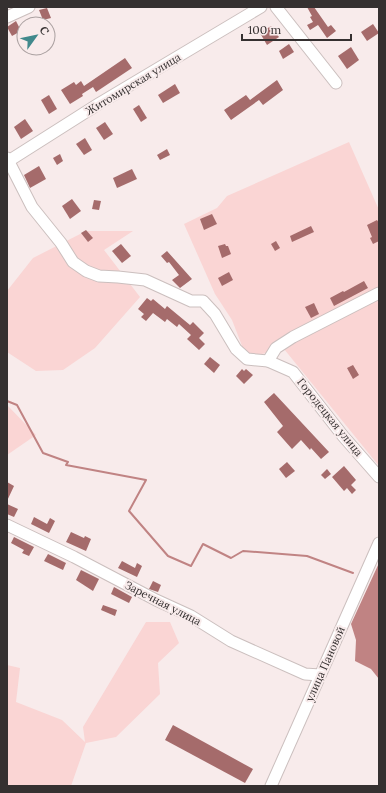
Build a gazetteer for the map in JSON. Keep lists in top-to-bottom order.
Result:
{
  "streets": {
    "street": [
      "Житомирская улица",
      "Городецкая улица",
      "Заречная улица",
      "улица Пановой"
    ]
  },
  "crossings": [
    ["Житомирская улица", "Городецкая улица"],
    ["Заречная улица", "улица Пановой"]
  ],
  "scale_bar": "100 m",
  "north": "top right"
}
